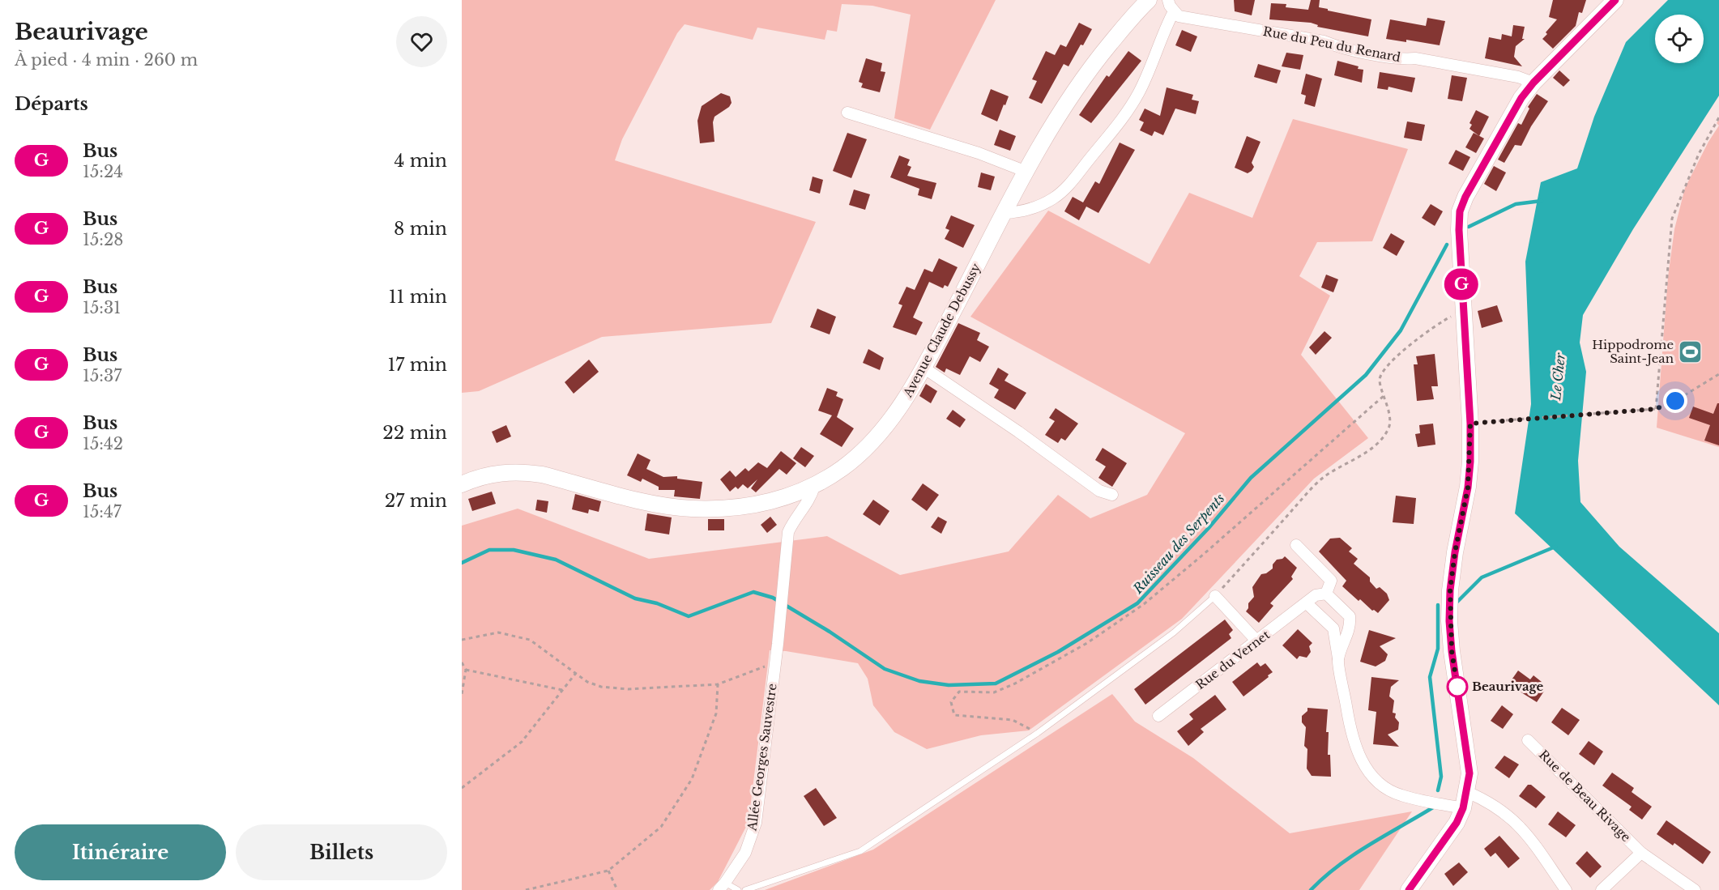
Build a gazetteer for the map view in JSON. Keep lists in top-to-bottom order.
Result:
{
  "streets": {
    "street": [
      "Rue du Peu du Renard",
      "Avenue Claude Debussy",
      "Rue du Vernet",
      "Allée Georges Sauvestre",
      "Rue de Beau Rivage"
    ]
  },
  "crossings": [
    ["Avenue Claude Debussy", "Allée Georges Sauvestre"]
  ],
  "water": ["Le Cher", "Ruisseau des Serpents"],
  "places": {
    "sports": ["Hippodrome Saint-Jean"],
    "other": ["Beaurivage"]
  },
  "lines": ["bus line G"],
  "page": {
    "heading": [
      ["Beaurivage", "À pied · 4 min · 260 m"],
      "Départs"
    ],
    "on_map": "G",
    "list": [
      {
        "mark": "G",
        "name": "Bus",
        "note": "15:24",
        "value": "4 min"
      },
      {
        "mark": "G",
        "name": "Bus",
        "note": "15:28",
        "value": "8 min"
      },
      {
        "mark": "G",
        "name": "Bus",
        "note": "15:31",
        "value": "11 min"
      },
      {
        "mark": "G",
        "name": "Bus",
        "note": "15:37",
        "value": "17 min"
      },
      {
        "mark": "G",
        "name": "Bus",
        "note": "15:42",
        "value": "22 min"
      },
      {
        "mark": "G",
        "name": "Bus",
        "note": "15:47",
        "value": "27 min"
      }
    ],
    "buttons": ["Itinéraire", "Billets"]
  }
}
